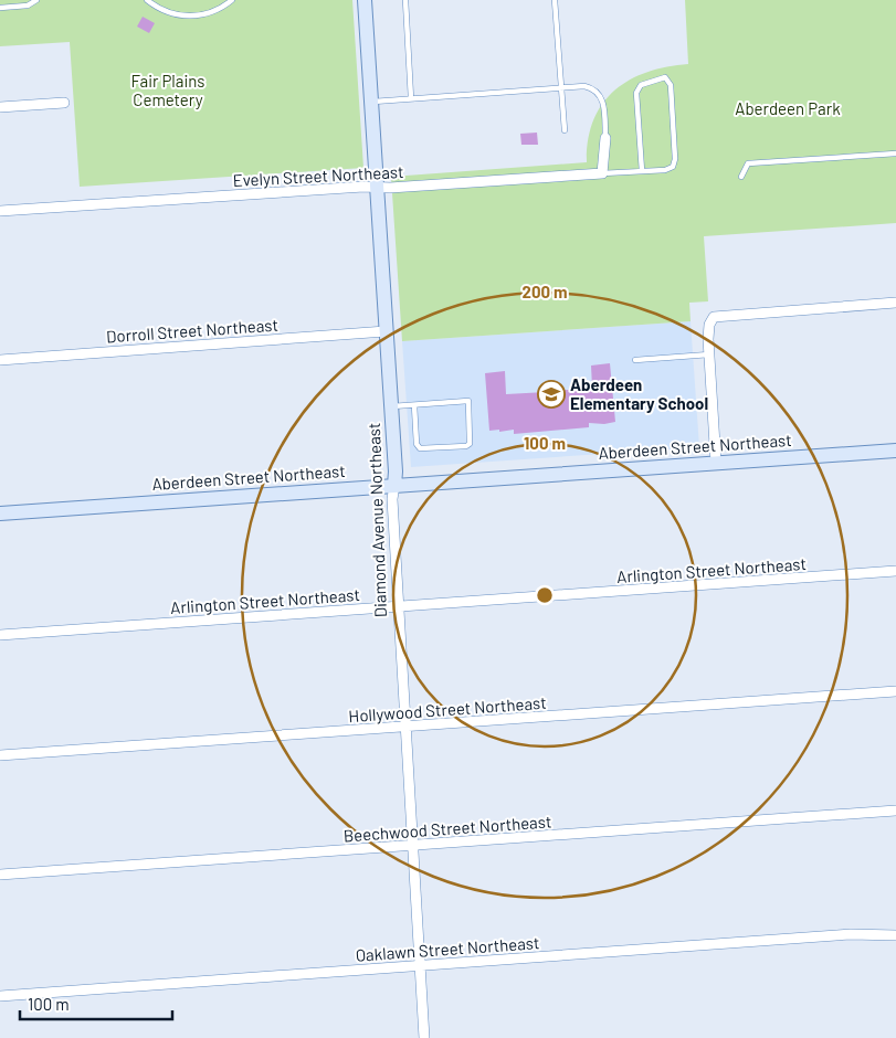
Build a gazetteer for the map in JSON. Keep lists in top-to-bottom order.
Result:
{
  "streets": {
    "street": [
      "Evelyn Street Northeast",
      "Dorroll Street Northeast",
      "Aberdeen Street Northeast",
      "Diamond Avenue Northeast",
      "Arlington Street Northeast",
      "Hollywood Street Northeast",
      "Beechwood Street Northeast",
      "Oaklawn Street Northeast"
    ]
  },
  "crossings": [
    ["Evelyn Street Northeast", "Diamond Avenue Northeast"],
    ["Dorroll Street Northeast", "Diamond Avenue Northeast"],
    ["Aberdeen Street Northeast", "Diamond Avenue Northeast"],
    ["Diamond Avenue Northeast", "Arlington Street Northeast"],
    ["Diamond Avenue Northeast", "Hollywood Street Northeast"],
    ["Diamond Avenue Northeast", "Beechwood Street Northeast"],
    ["Diamond Avenue Northeast", "Oaklawn Street Northeast"]
  ],
  "parks": ["Fair Plains Cemetery", "Aberdeen Park"],
  "places": {
    "school or university": ["Aberdeen Elementary School"]
  },
  "scale_bar": "100 m",
  "rings": ["200 m", "100 m"]
}
